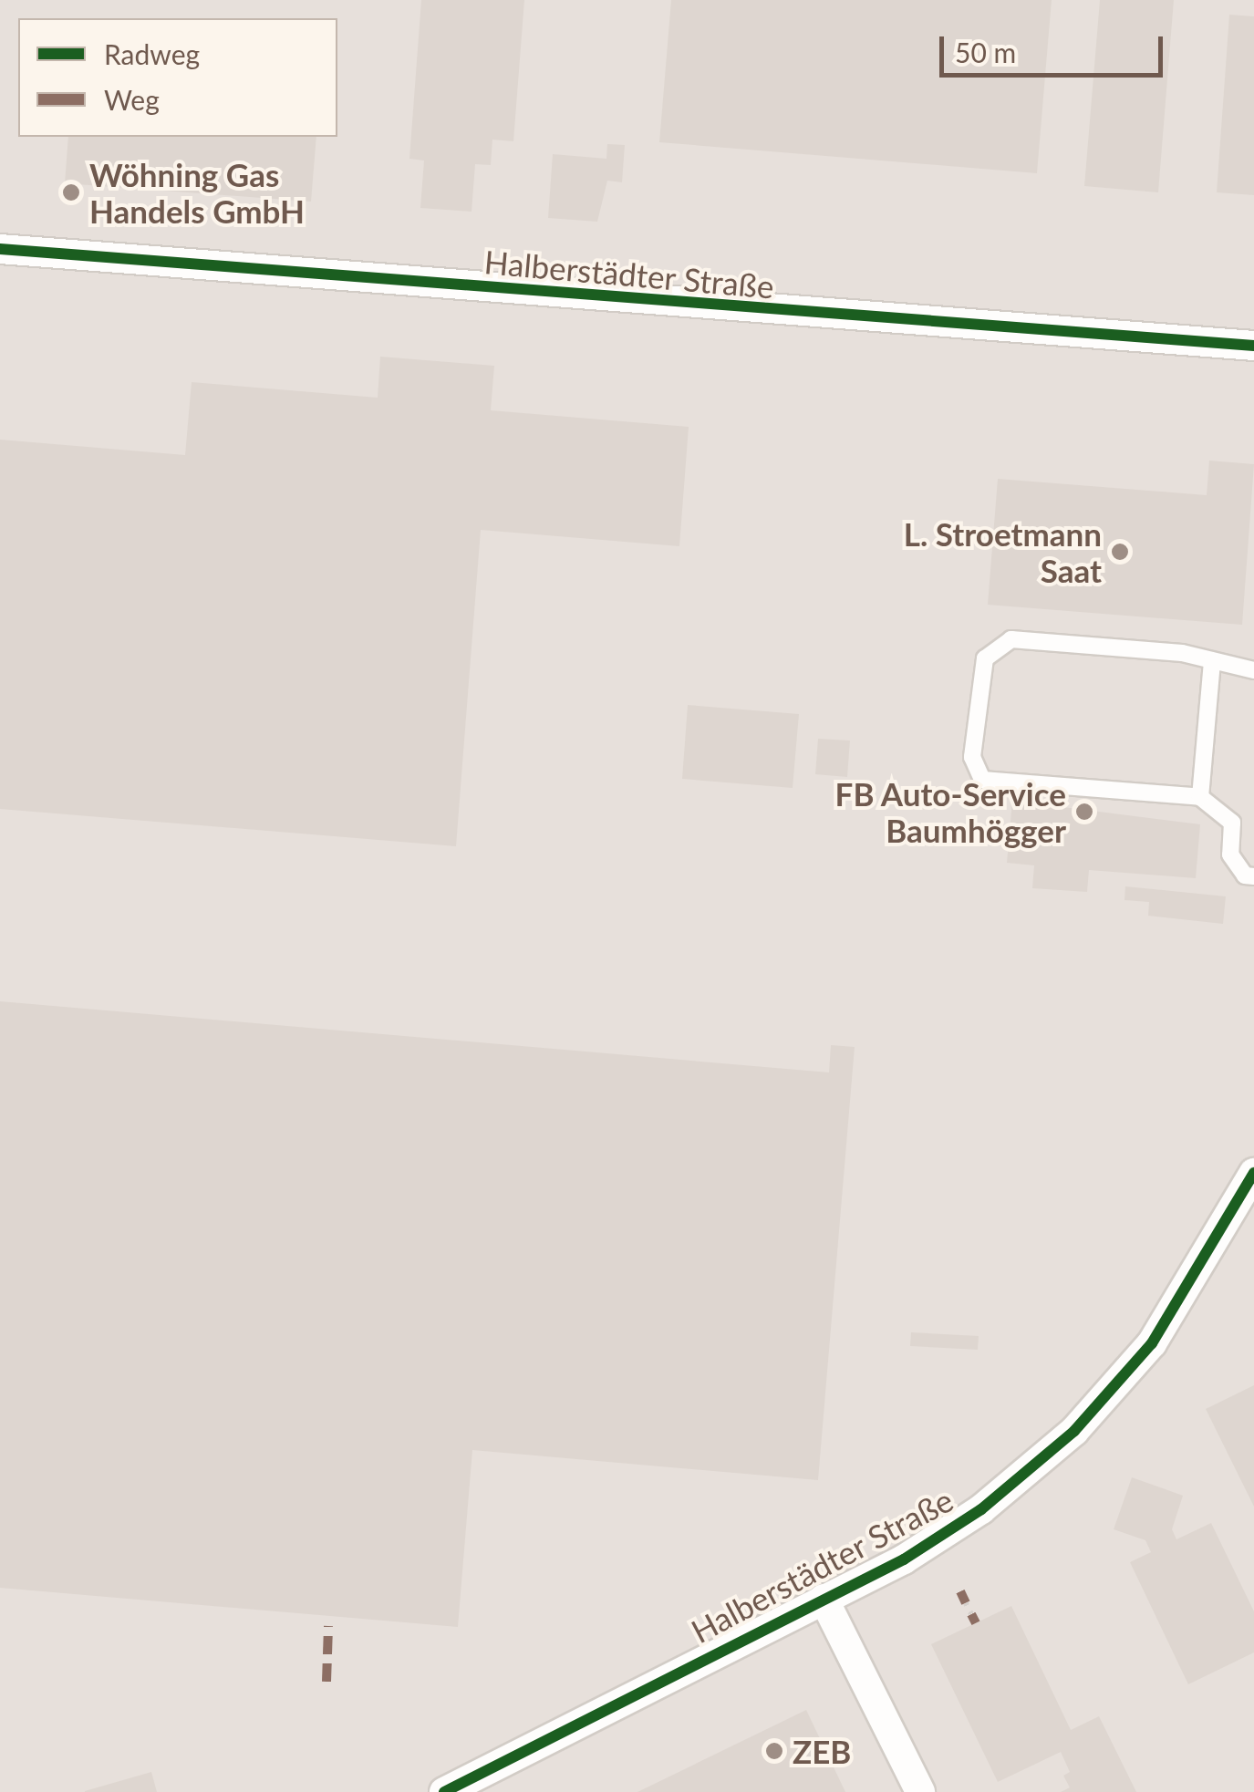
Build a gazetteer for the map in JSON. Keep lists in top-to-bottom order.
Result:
{
  "streets": {
    "street": ["Halberstädter Straße"]
  },
  "places": [
    "Wöhning Gas Handels GmbH",
    "L. Stroetmann Saat",
    "FB Auto-Service Baumhögger",
    "ZEB"
  ],
  "legend": ["Radweg", "Weg"],
  "scale_bar": "50 m"
}
